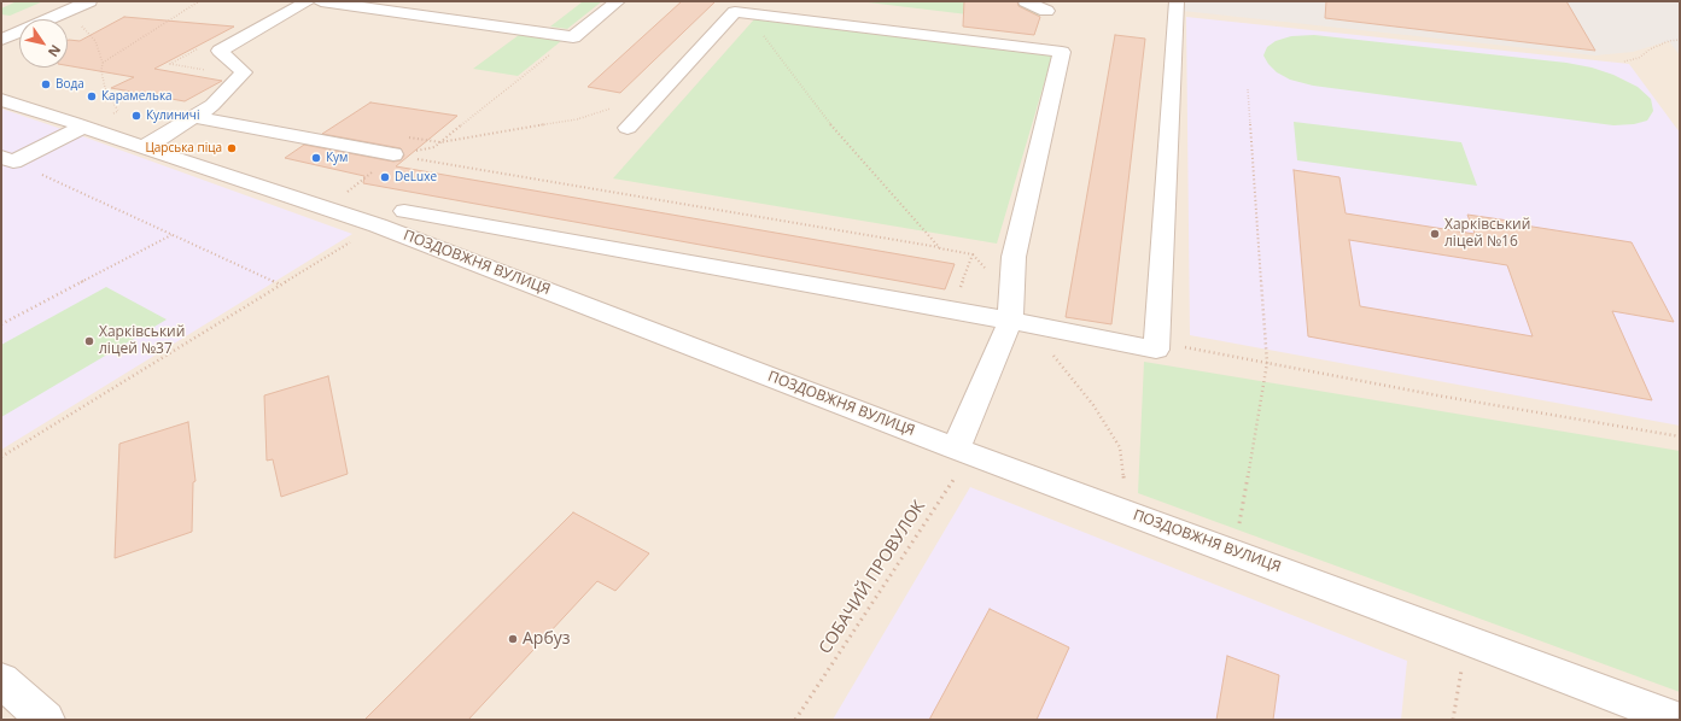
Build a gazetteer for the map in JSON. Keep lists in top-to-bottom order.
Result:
{
  "streets": {
    "street": ["ПОЗДОВЖНЯ ВУЛИЦЯ"],
    "path": ["СОБАЧИЙ ПРОВУЛОК"]
  },
  "crossings": [
    ["ПОЗДОВЖНЯ ВУЛИЦЯ", "СОБАЧИЙ ПРОВУЛОК"]
  ],
  "places": [
    "Вода",
    "Карамелька",
    "Кулиничі",
    "Царська піца",
    "Кум",
    "DeLuxe",
    "Харківський ліцей №16",
    "Харківський ліцей №37",
    "Арбуз"
  ],
  "north": "bottom right"
}
